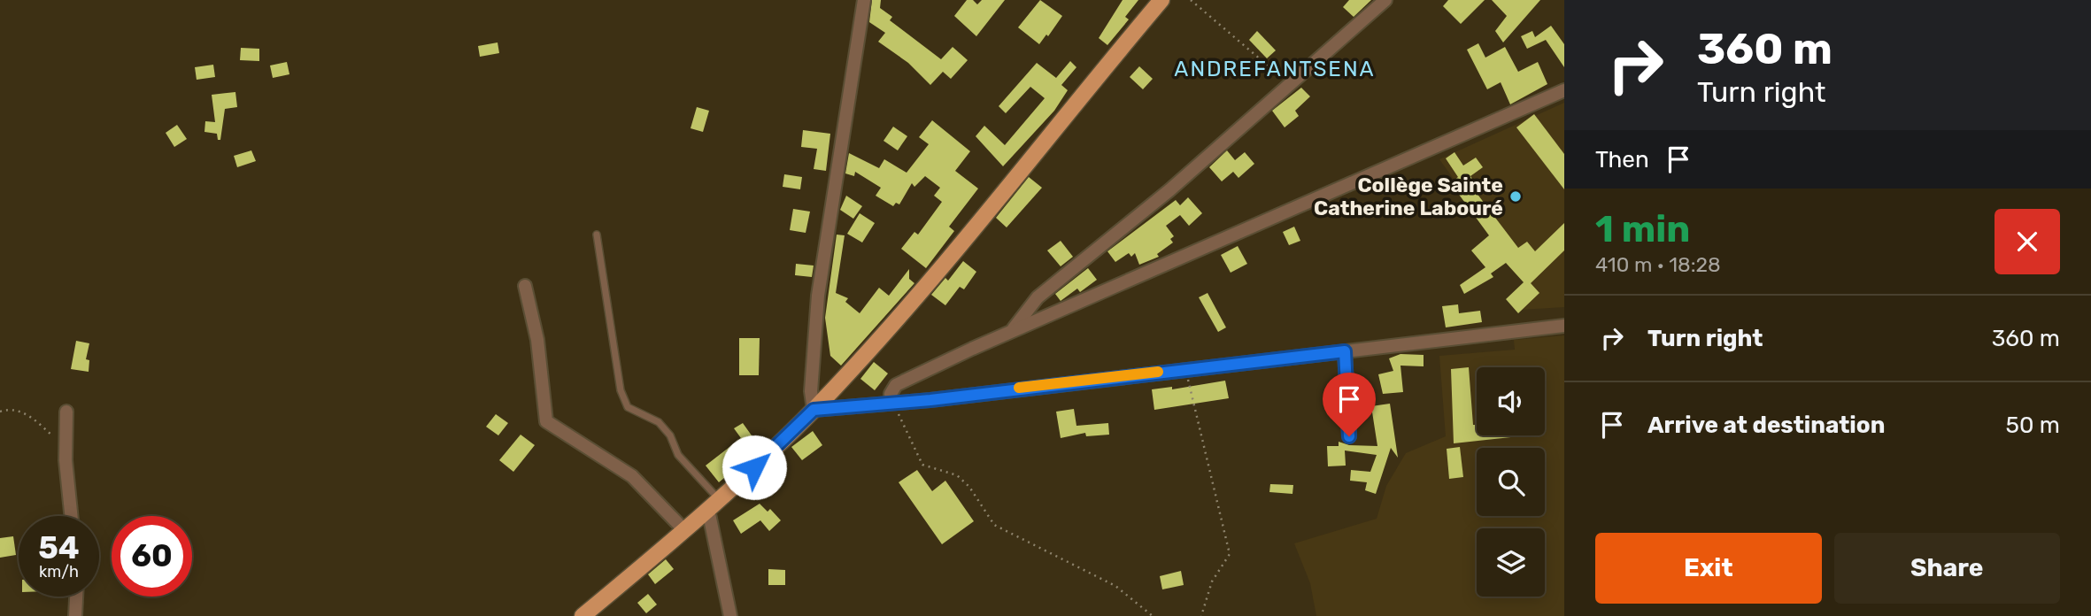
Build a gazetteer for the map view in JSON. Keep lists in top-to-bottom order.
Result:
{
  "districts": ["ANDREFANTSENA"],
  "places": ["Collège Sainte Catherine Labouré"],
  "page": {
    "turn": ["360 m", "Turn right"],
    "then": "Then",
    "heading": ["1 min", "410 m · 18:28"],
    "list": [
      {
        "name": "Turn right",
        "value": "360 m"
      },
      {
        "name": "Arrive at destination",
        "value": "50 m"
      }
    ],
    "speed": "54 km/h",
    "limit": "60",
    "buttons": ["Exit", "Share"]
  }
}
